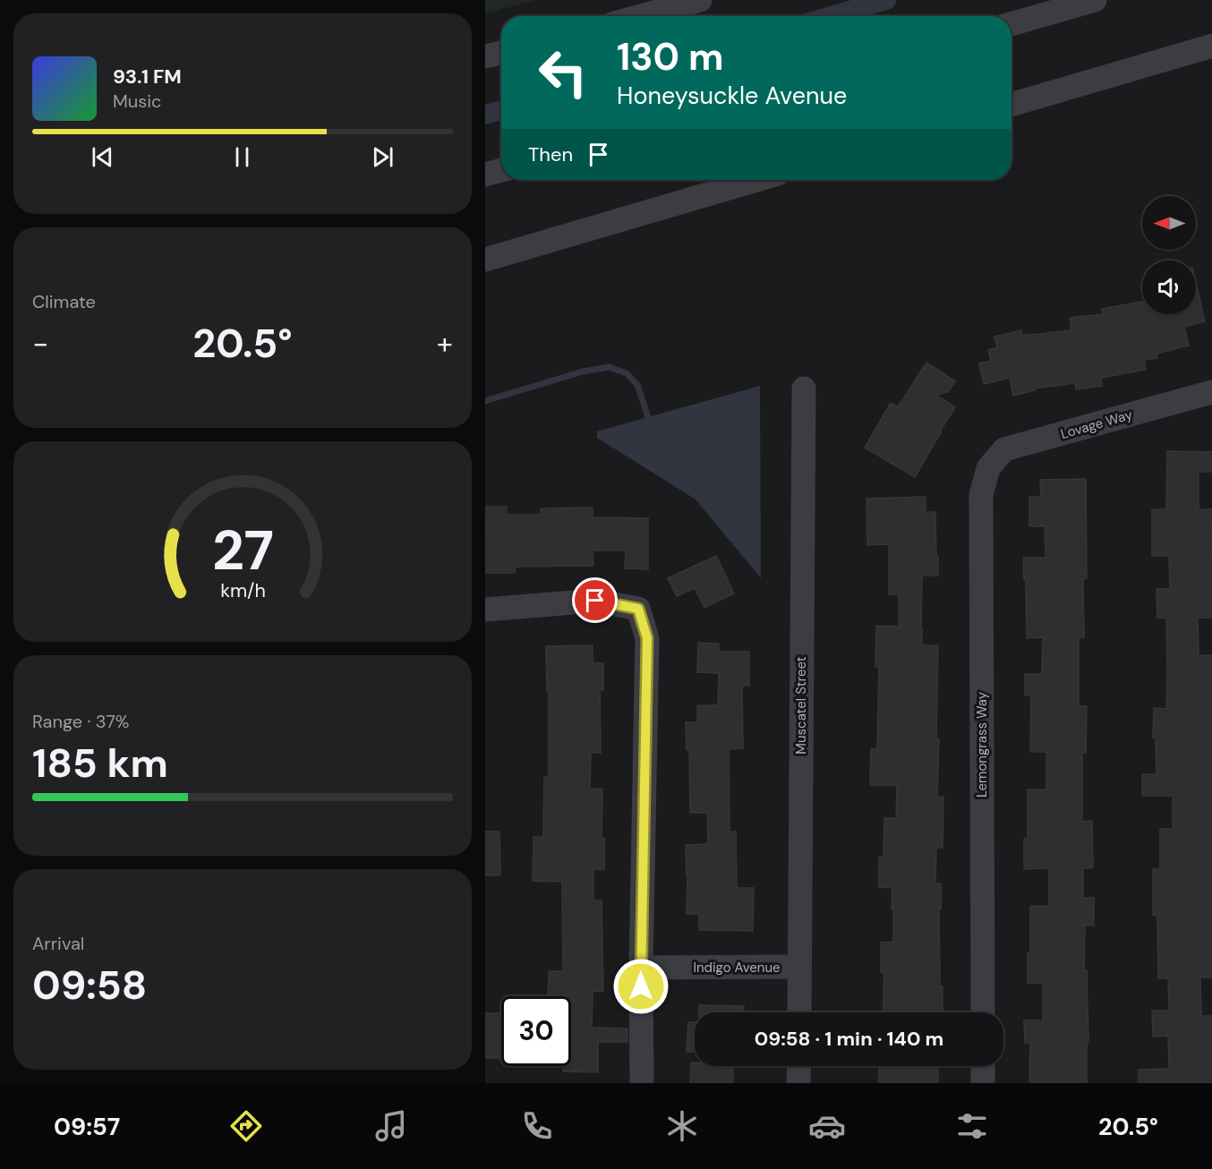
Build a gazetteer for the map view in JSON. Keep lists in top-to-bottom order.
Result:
{
  "streets": {
    "street": [
      "Lovage Way",
      "Muscatel Street",
      "Lemongrass Way",
      "Indigo Avenue"
    ]
  },
  "crossings": [
    ["Lovage Way", "Lemongrass Way"],
    ["Muscatel Street", "Indigo Avenue"]
  ],
  "north": "left",
  "page": {
    "turn": ["130 m", "Honeysuckle Avenue"],
    "song": ["93.1 FM", "Music"],
    "then": "Then",
    "tile": [
      "Climate",
      ["Range · 37%", "185 km"],
      ["Arrival", "09:58"]
    ],
    "heat": ["−", "20.5°", "+"],
    "limit": "30",
    "trip": "09:58 · 1 min · 140 m",
    "tabs": ["09:57", "20.5°"],
    "gauge": ["27", "km/h"]
  }
}
